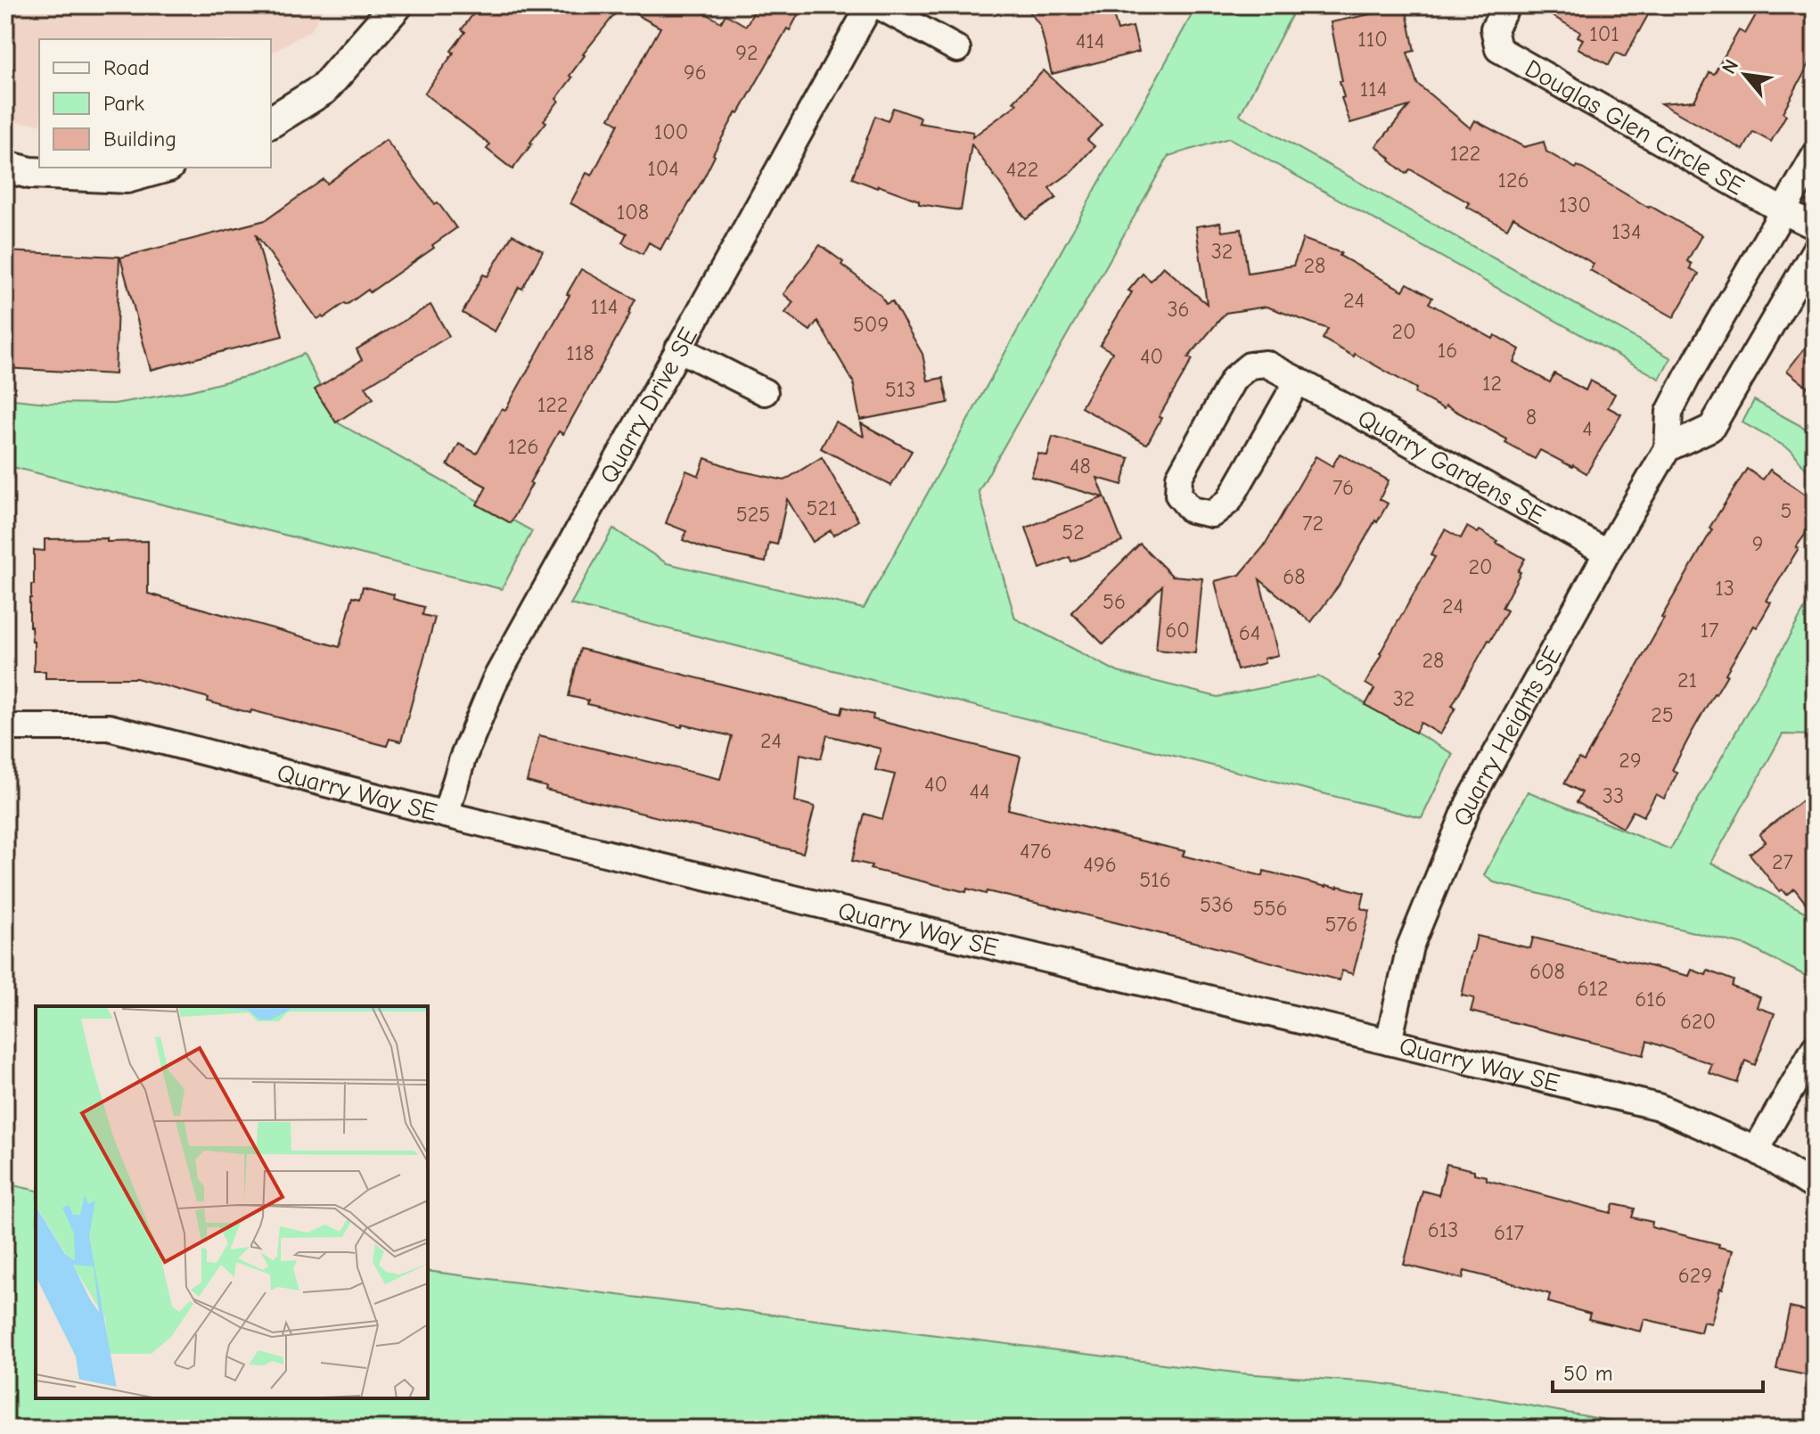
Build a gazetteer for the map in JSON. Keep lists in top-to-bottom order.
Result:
{
  "streets": {
    "street": [
      "Douglas Glen Circle SE",
      "Quarry Drive SE",
      "Quarry Gardens SE",
      "Quarry Heights SE",
      "Quarry Way SE"
    ]
  },
  "crossings": [
    ["Quarry Drive SE", "Quarry Way SE"],
    ["Quarry Gardens SE", "Quarry Heights SE"],
    ["Quarry Heights SE", "Quarry Way SE"]
  ],
  "house_numbers": [
    "101",
    "110",
    "414",
    "92",
    "96",
    "114",
    "100",
    "122",
    "104",
    "422",
    "126",
    "130",
    "108",
    "134",
    "32",
    "28",
    "24",
    "114",
    "36",
    "509",
    "20",
    "16",
    "118",
    "40",
    "12",
    "513",
    "122",
    "8",
    "4",
    "126",
    "48",
    "76",
    "521",
    "5",
    "525",
    "72",
    "52",
    "9",
    "20",
    "68",
    "13",
    "56",
    "24",
    "60",
    "17",
    "64",
    "28",
    "21",
    "32",
    "25",
    "24",
    "29",
    "40",
    "44",
    "33",
    "476",
    "27",
    "496",
    "516",
    "536",
    "556",
    "576",
    "608",
    "612",
    "616",
    "620",
    "613",
    "617",
    "629"
  ],
  "legend": ["Road", "Park", "Building"],
  "scale_bar": "50 m",
  "north": "top left"
}
